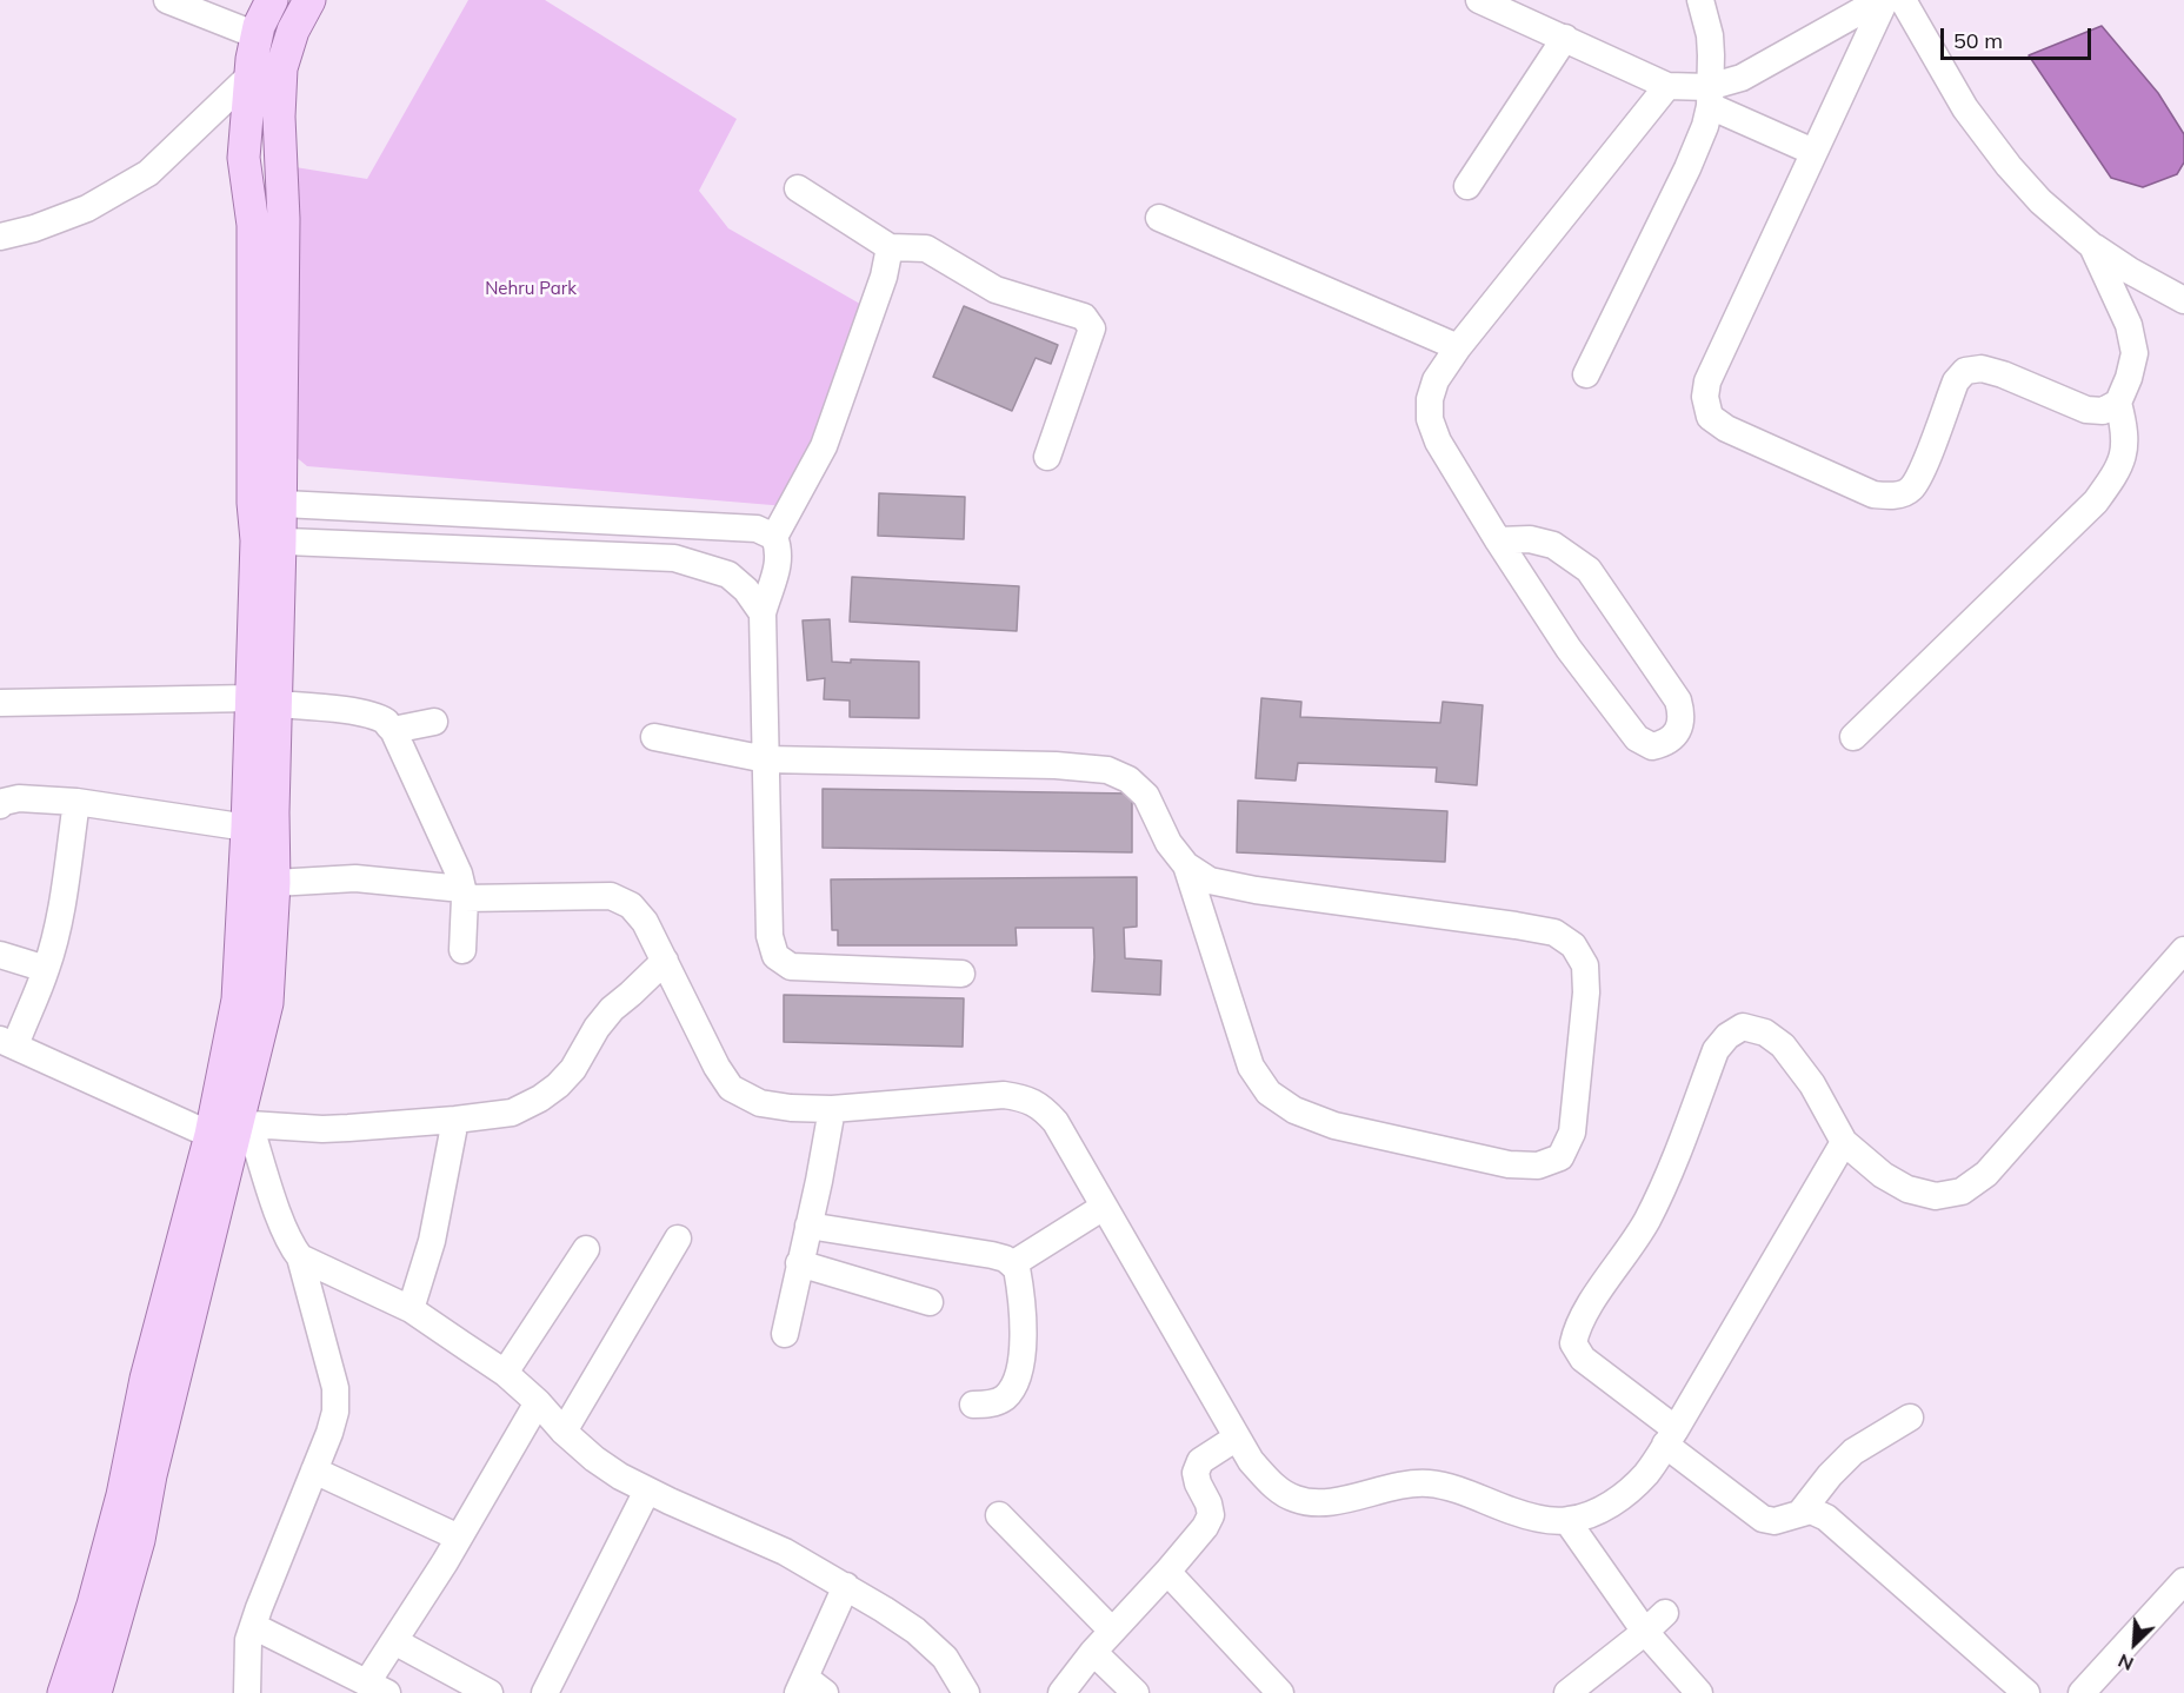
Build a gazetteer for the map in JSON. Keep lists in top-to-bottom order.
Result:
{
  "parks": ["Nehru Park"],
  "scale_bar": "50 m",
  "north": "bottom left"
}
